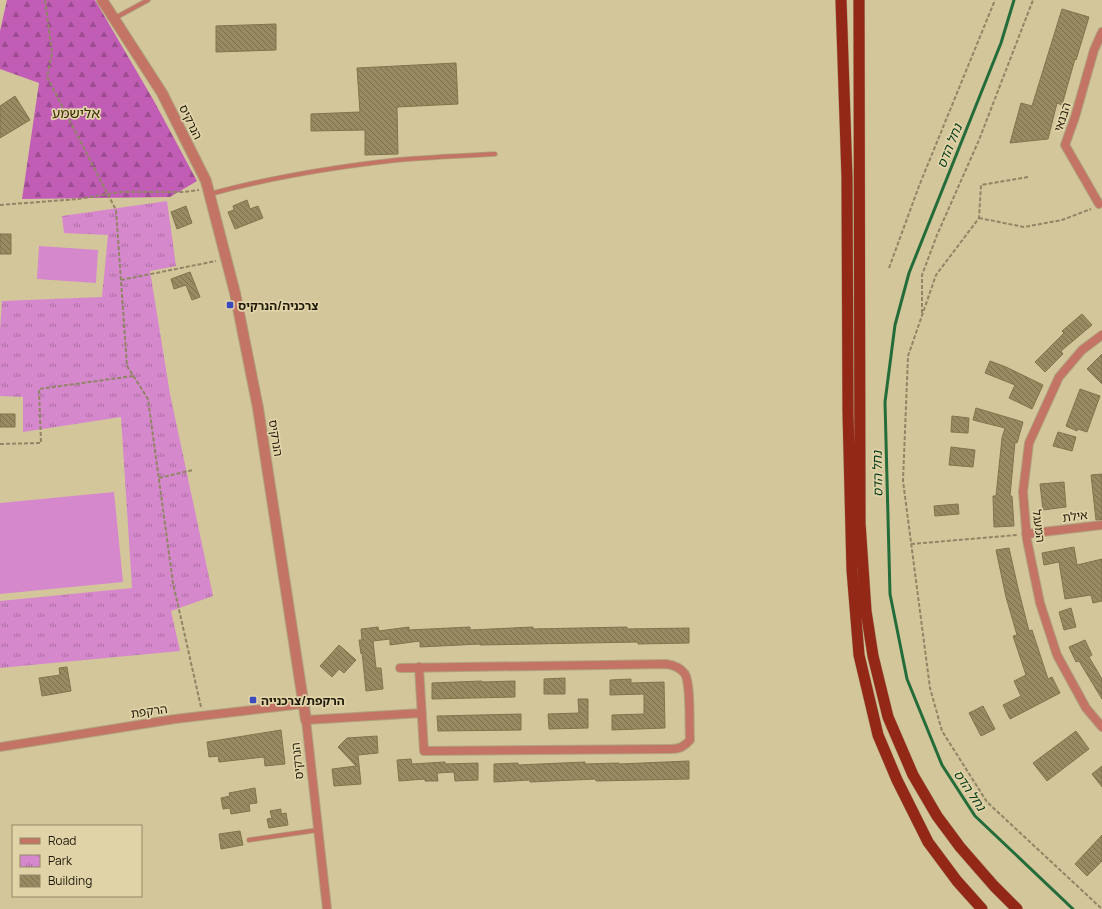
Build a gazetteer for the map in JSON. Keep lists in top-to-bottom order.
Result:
{
  "streets": {
    "street": [
      "הבנאי",
      "הנרקיס",
      "אילת",
      "המעגל",
      "הרקפת"
    ]
  },
  "crossings": [
    ["הנרקיס", "הרקפת"],
    ["אילת", "המעגל"]
  ],
  "districts": ["אלישמע"],
  "water": ["נחל הדס"],
  "places": {
    "transit": ["צרכניה/הנרקיס", "הרקפת/צרכנייה"]
  },
  "legend": ["Road", "Park", "Building"]
}
